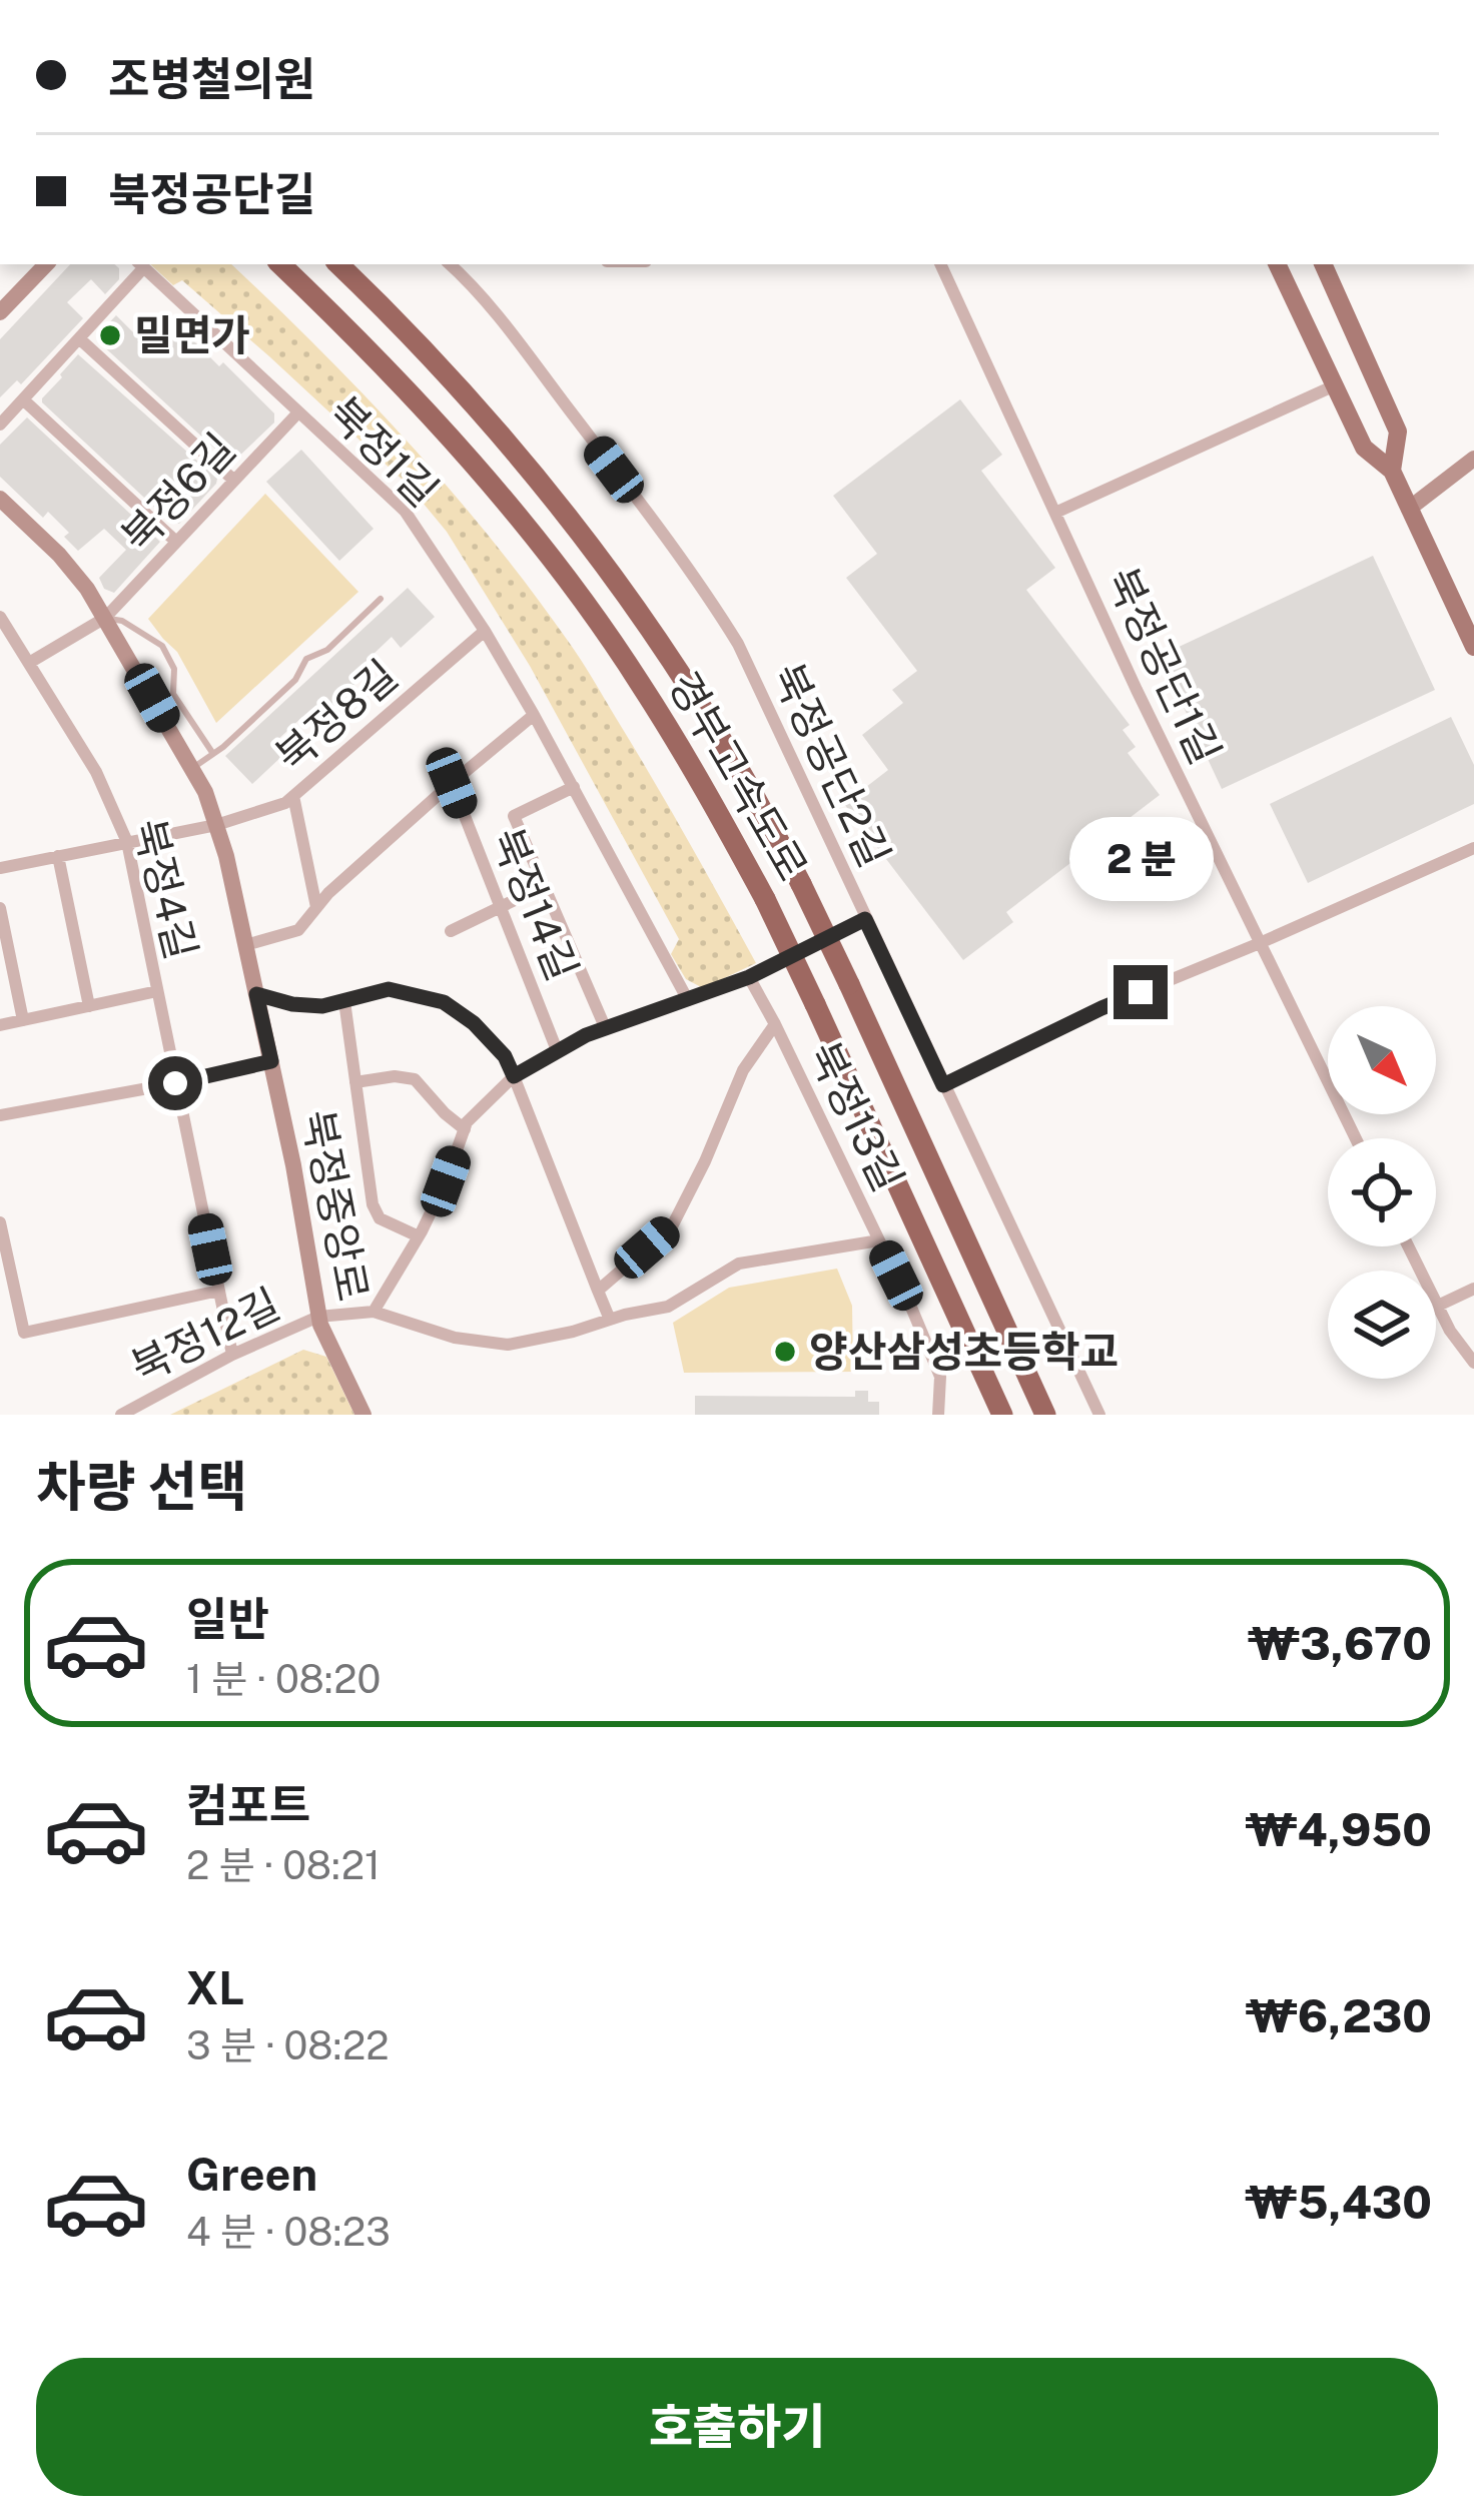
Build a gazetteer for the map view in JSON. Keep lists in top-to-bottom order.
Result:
{
  "streets": {
    "highway": ["경부고속도로"],
    "street": [
      "북정1길",
      "북정6길",
      "북정공단1길",
      "북정8길",
      "북정공단2길",
      "북정4길",
      "북정14길",
      "북정13길",
      "북정중앙로",
      "북정12길"
    ]
  },
  "crossings": [
    ["북정1길", "북정6길"],
    ["북정1길", "북정8길"],
    ["북정1길", "북정14길"],
    ["북정6길", "북정4길"],
    ["북정6길", "북정중앙로"],
    ["북정8길", "북정4길"],
    ["북정8길", "북정중앙로"],
    ["북정공단2길", "북정14길"],
    ["북정4길", "북정12길"],
    ["북정14길", "북정13길"],
    ["북정13길", "북정중앙로"],
    ["북정13길", "북정12길"],
    ["북정중앙로", "북정12길"]
  ],
  "places": ["밀면가", "양산삼성초등학교"],
  "north": "bottom right",
  "page": {
    "banner": ["조병철의원", "북정공단길"],
    "bubble": "2 분",
    "heading": "차량 선택",
    "list": [
      {
        "name": "일반",
        "note": "1 분 · 08:20",
        "value": "₩3,670"
      },
      {
        "name": "컴포트",
        "note": "2 분 · 08:21",
        "value": "₩4,950"
      },
      {
        "name": "XL",
        "note": "3 분 · 08:22",
        "value": "₩6,230"
      },
      {
        "name": "Green",
        "note": "4 분 · 08:23",
        "value": "₩5,430"
      }
    ],
    "buttons": "호출하기"
  }
}
